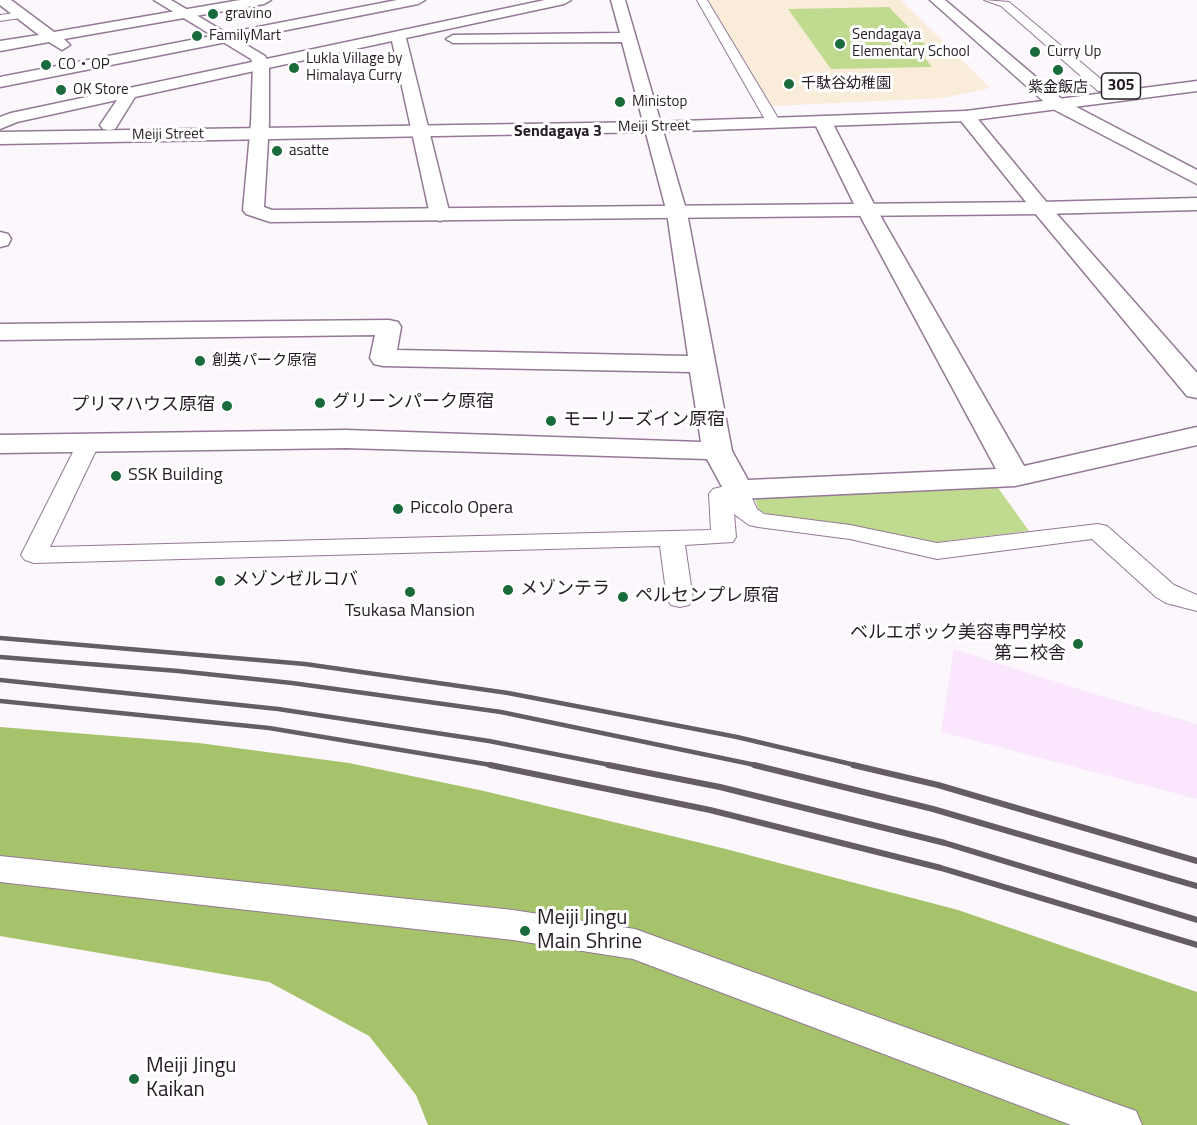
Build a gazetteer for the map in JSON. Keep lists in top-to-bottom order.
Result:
{
  "streets": {
    "street": ["305", "Meiji Street"]
  },
  "districts": ["Sendagaya 3"],
  "places": [
    "gravino",
    "FamilyMart",
    "Sendagaya Elementary School",
    "Curry Up",
    "CO・OP",
    "Lukla Village by Himalaya Curry",
    "紫金飯店",
    "千駄谷幼稚園",
    "OK Store",
    "Ministop",
    "asatte",
    "創英パーク原宿",
    "グリーンパーク原宿",
    "プリマハウス原宿",
    "モーリーズイン原宿",
    "SSK Building",
    "Piccolo Opera",
    "メゾンゼルコバ",
    "メゾンテラ",
    "Tsukasa Mansion",
    "ペルセンプレ原宿",
    "ベルエポック美容専門学校 第ニ校舎",
    "Meiji Jingu Main Shrine",
    "Meiji Jingu Kaikan"
  ]
}
